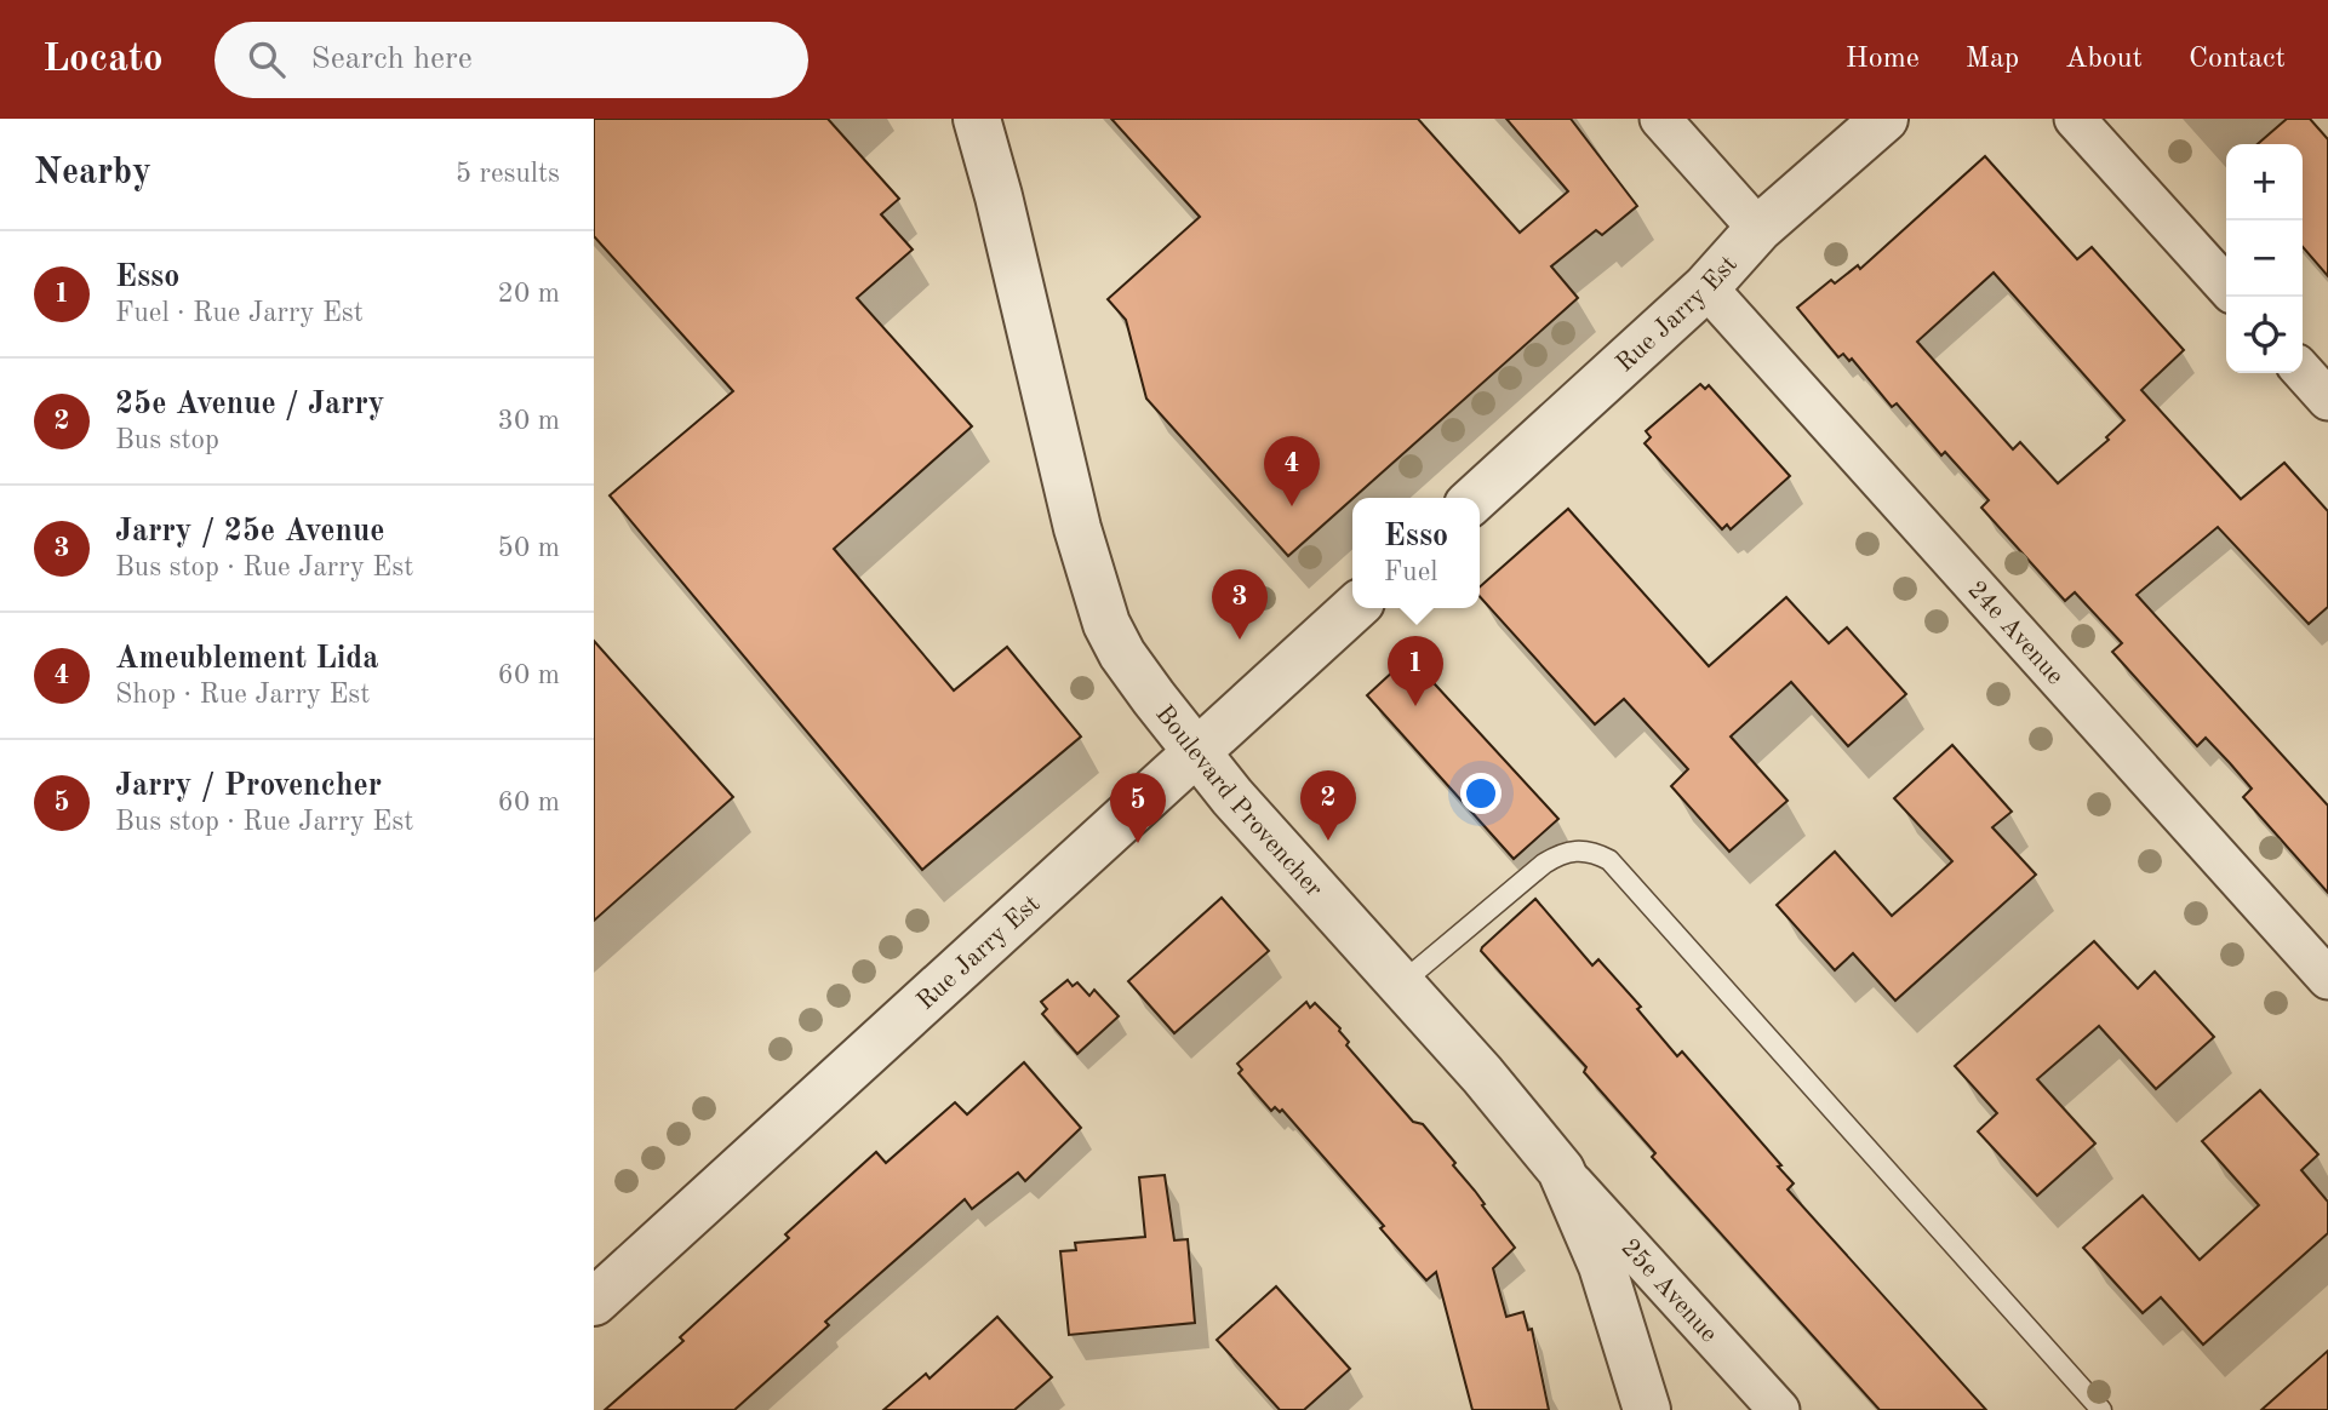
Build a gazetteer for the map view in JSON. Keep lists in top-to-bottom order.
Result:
{
  "streets": {
    "street": [
      "Rue Jarry Est",
      "24e Avenue",
      "Boulevard Provencher",
      "25e Avenue"
    ]
  },
  "crossings": [
    ["Rue Jarry Est", "24e Avenue"],
    ["Rue Jarry Est", "Boulevard Provencher"],
    ["Boulevard Provencher", "25e Avenue"]
  ],
  "page": {
    "header": "Locato",
    "search": "Search here",
    "nav": [
      "Home",
      "Map",
      "About",
      "Contact"
    ],
    "heading": ["Nearby", "5 results"],
    "map_buttons": ["+", "−"],
    "list": [
      {
        "mark": "1",
        "name": "Esso",
        "note": "Fuel · Rue Jarry Est",
        "value": "20 m"
      },
      {
        "mark": "2",
        "name": "25e Avenue / Jarry",
        "note": "Bus stop",
        "value": "30 m"
      },
      {
        "mark": "3",
        "name": "Jarry / 25e Avenue",
        "note": "Bus stop · Rue Jarry Est",
        "value": "50 m"
      },
      {
        "mark": "4",
        "name": "Ameublement Lida",
        "note": "Shop · Rue Jarry Est",
        "value": "60 m"
      },
      {
        "mark": "5",
        "name": "Jarry / Provencher",
        "note": "Bus stop · Rue Jarry Est",
        "value": "60 m"
      }
    ],
    "pins": [
      "4",
      "3",
      "1",
      "2",
      "5"
    ],
    "popup": ["Esso", "Fuel"]
  }
}
